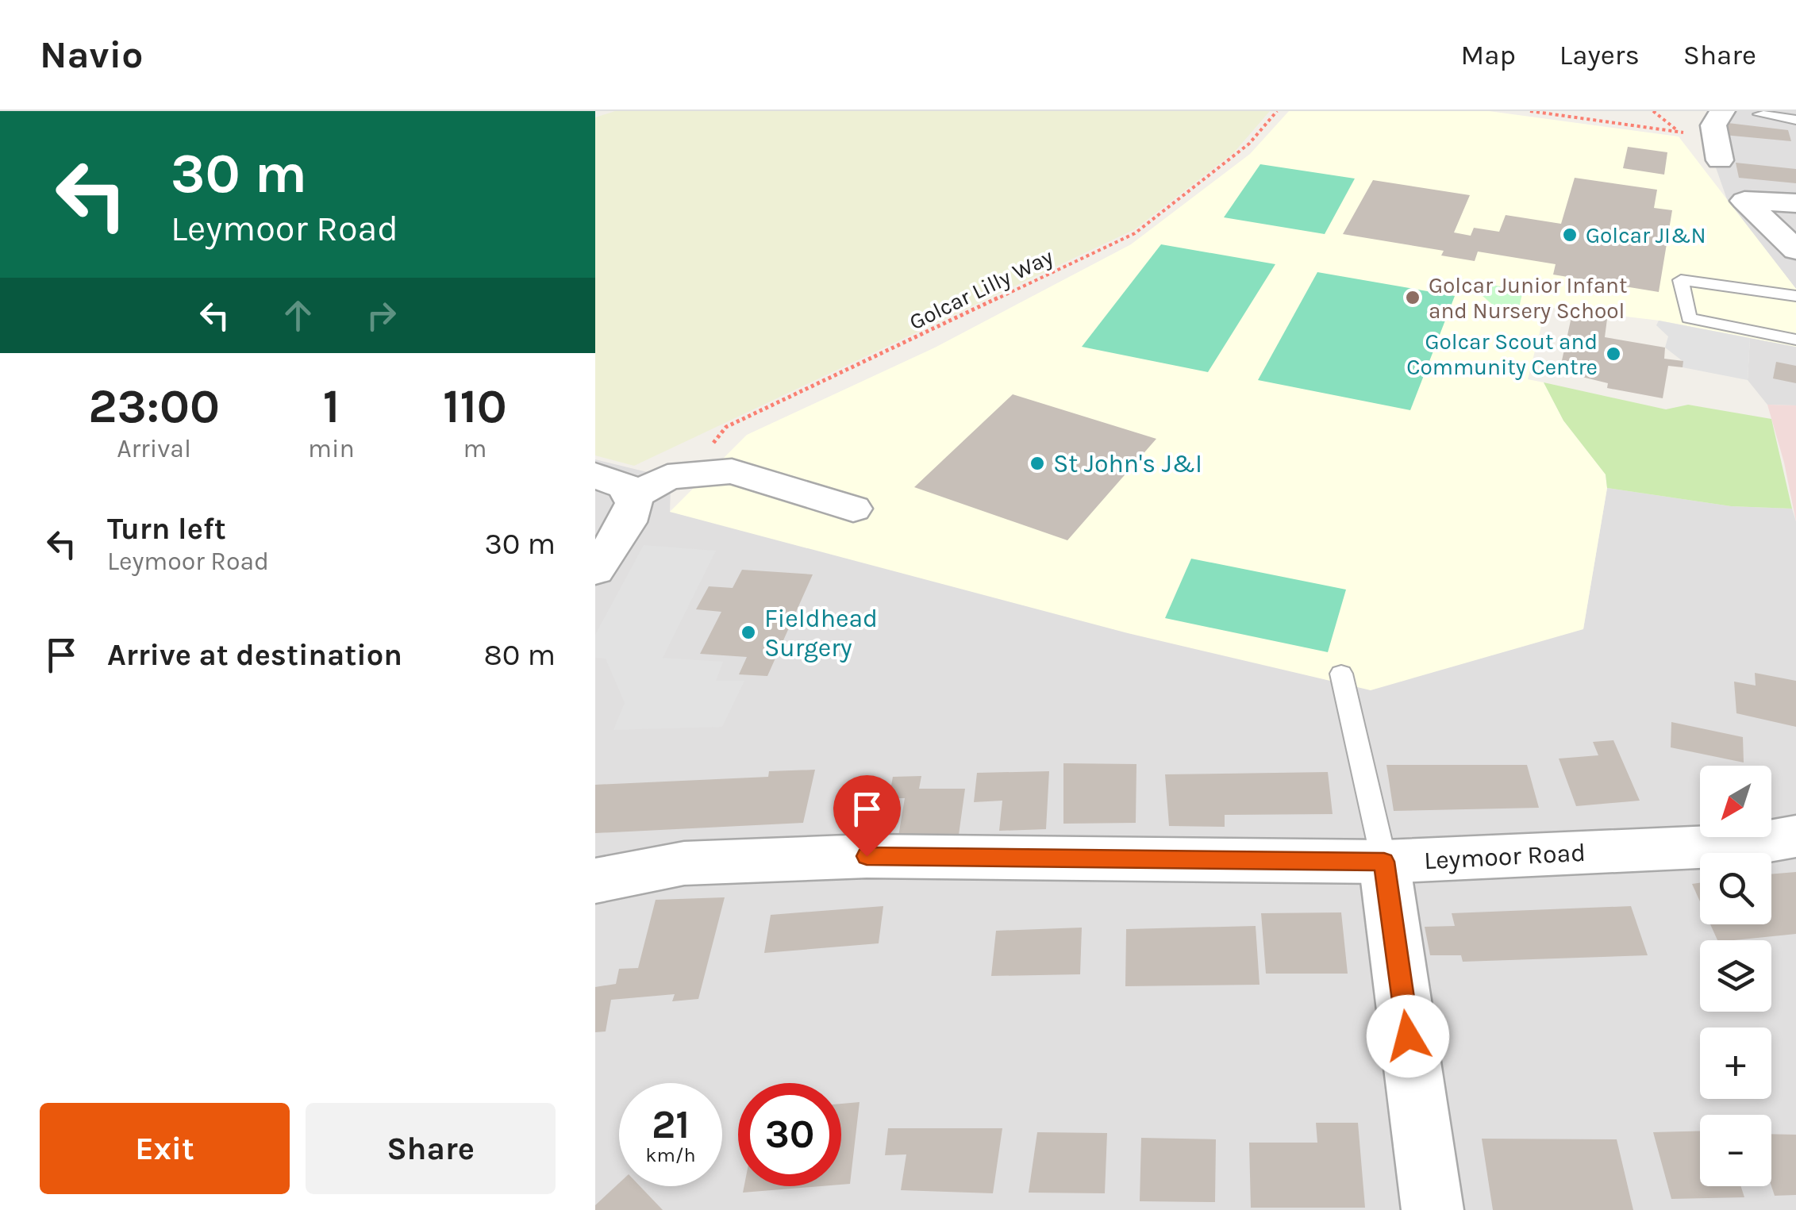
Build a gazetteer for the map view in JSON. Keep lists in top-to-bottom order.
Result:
{
  "streets": {
    "street": ["Leymoor Road"],
    "path": ["Golcar Lilly Way"]
  },
  "places": [
    "Golcar JI&N",
    "Golcar Junior Infant and Nursery School",
    "Golcar Scout and Community Centre",
    "St John's J&I",
    "Fieldhead Surgery"
  ],
  "north": "bottom left",
  "page": {
    "header": "Navio",
    "nav": ["Map", "Layers", "Share"],
    "turn": ["30 m", "Leymoor Road"],
    "eta": [
      "23:00",
      "Arrival",
      "1",
      "min",
      "110",
      "m"
    ],
    "list": [
      {
        "name": "Turn left",
        "note": "Leymoor Road",
        "value": "30 m"
      },
      {
        "name": "Arrive at destination",
        "value": "80 m"
      }
    ],
    "map_buttons": ["+", "−"],
    "speed": "21 km/h",
    "limit": "30",
    "buttons": ["Exit", "Share"]
  }
}
